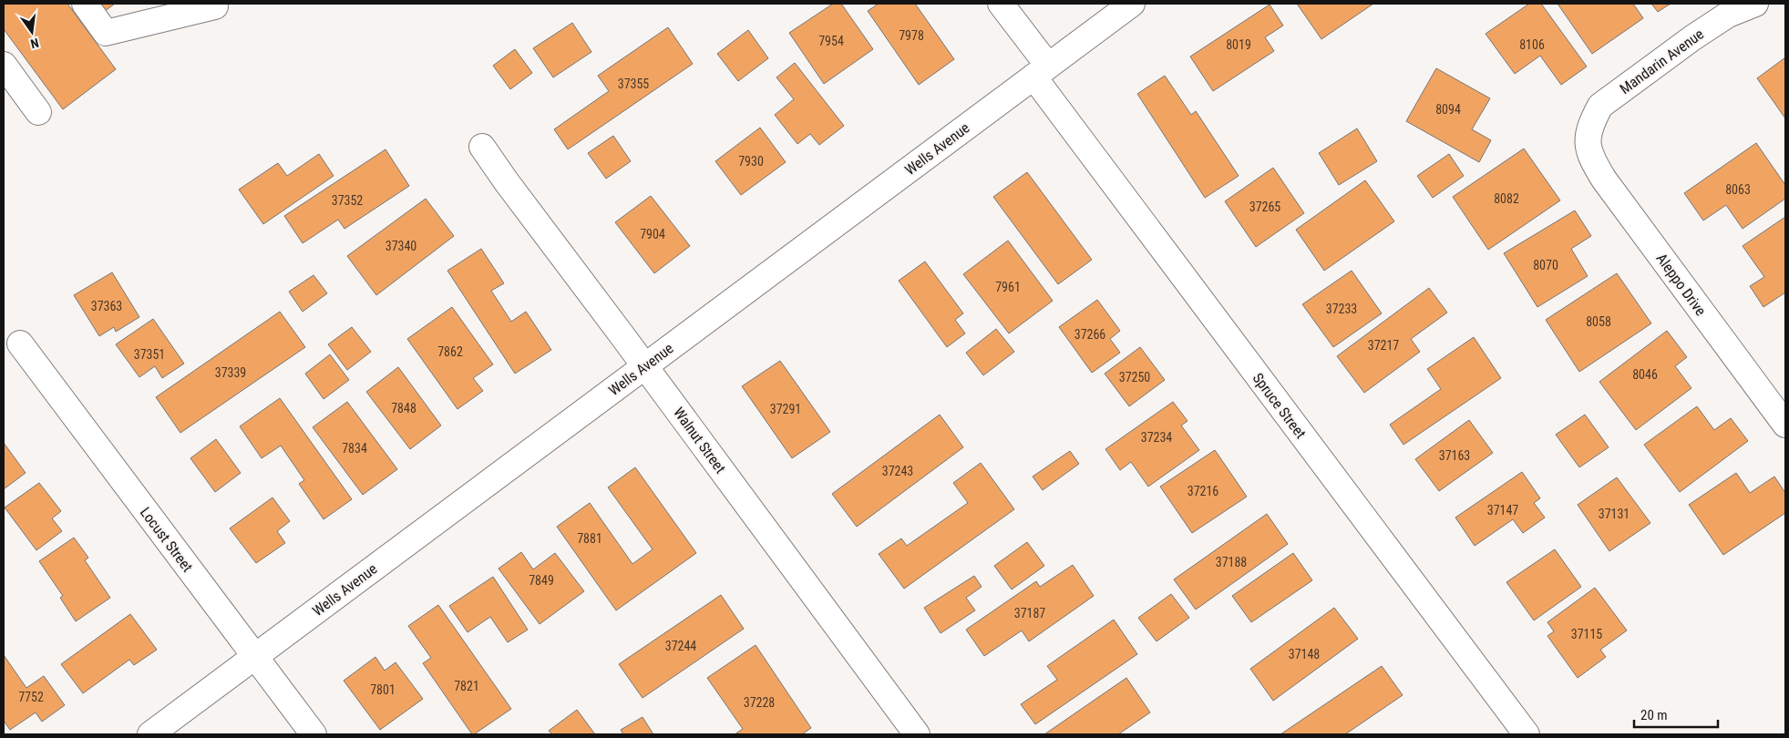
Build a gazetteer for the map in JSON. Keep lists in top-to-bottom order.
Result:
{
  "streets": {
    "street": [
      "Mandarin Avenue",
      "Wells Avenue",
      "Aleppo Drive",
      "Spruce Street",
      "Walnut Street",
      "Locust Street"
    ]
  },
  "crossings": [
    ["Mandarin Avenue", "Aleppo Drive"],
    ["Wells Avenue", "Spruce Street"],
    ["Wells Avenue", "Walnut Street"],
    ["Wells Avenue", "Locust Street"]
  ],
  "house_numbers": [
    "7978",
    "7954",
    "8019",
    "8106",
    "37355",
    "8094",
    "7930",
    "8063",
    "8082",
    "37352",
    "37265",
    "7904",
    "37340",
    "8070",
    "7961",
    "37363",
    "37233",
    "8058",
    "37266",
    "37217",
    "7862",
    "37351",
    "37339",
    "8046",
    "37250",
    "7848",
    "37291",
    "37234",
    "7834",
    "37163",
    "37243",
    "37216",
    "37147",
    "37131",
    "7881",
    "37188",
    "7849",
    "37187",
    "37115",
    "37244",
    "37148",
    "7821",
    "7801",
    "7752",
    "37228"
  ],
  "scale_bar": "20 m",
  "north": "bottom"
}
